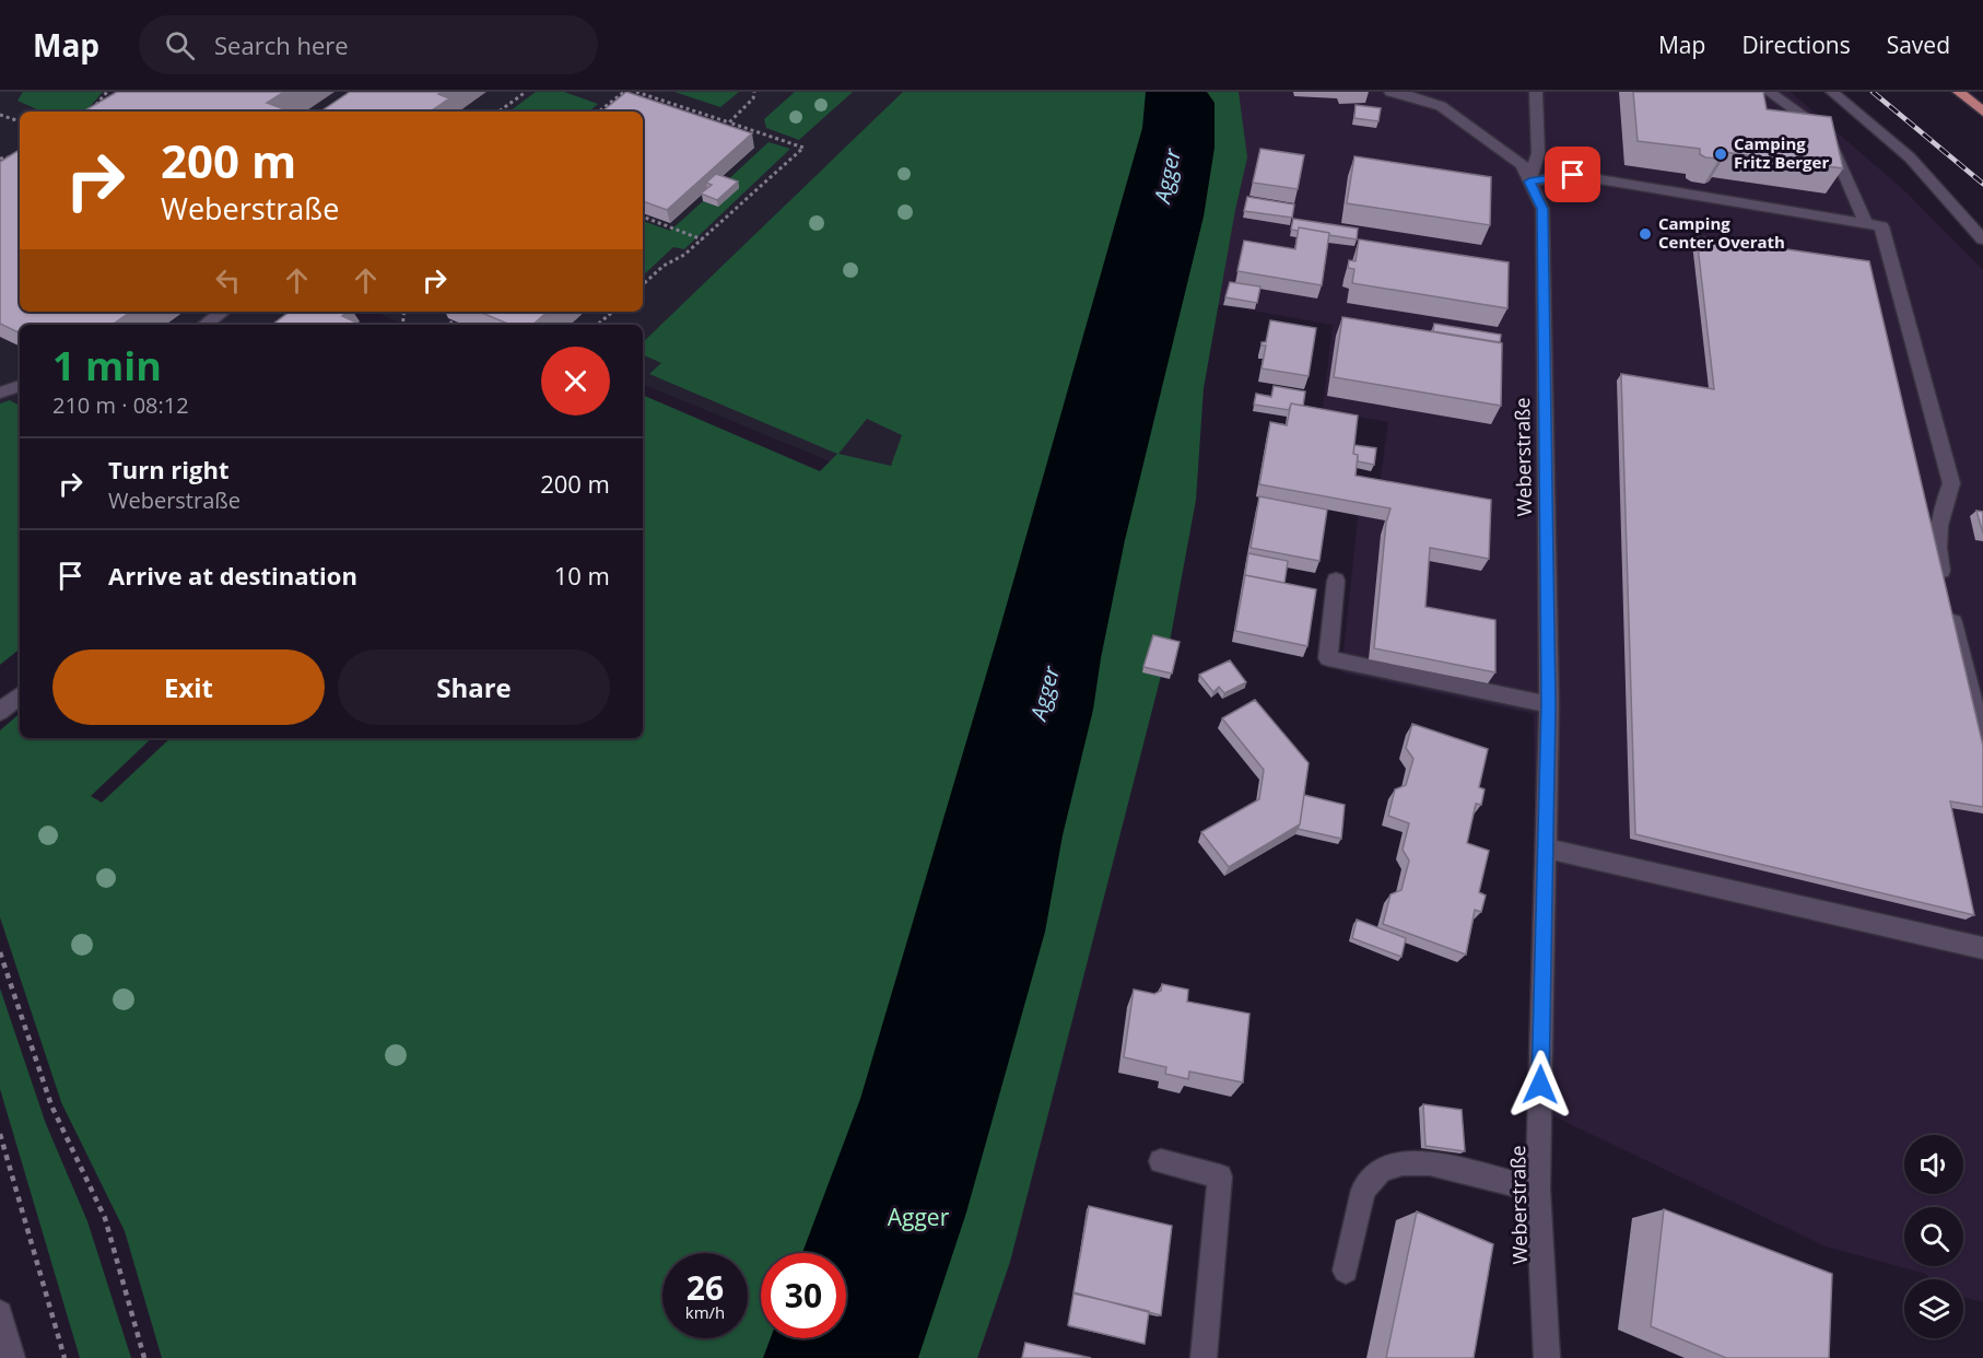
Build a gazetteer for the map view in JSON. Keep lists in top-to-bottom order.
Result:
{
  "streets": {
    "street": ["Weberstraße"]
  },
  "water": ["Agger"],
  "parks": ["Agger"],
  "places": ["Camping Fritz Berger", "Camping Center Overath"],
  "page": {
    "header": "Map",
    "search": "Search here",
    "nav": ["Map", "Directions", "Saved"],
    "turn": ["200 m", "Weberstraße"],
    "heading": ["1 min", "210 m · 08:12"],
    "list": [
      {
        "name": "Turn right",
        "note": "Weberstraße",
        "value": "200 m"
      },
      {
        "name": "Arrive at destination",
        "value": "10 m"
      }
    ],
    "buttons": ["Exit", "Share"],
    "speed": "26 km/h",
    "limit": "30"
  }
}
